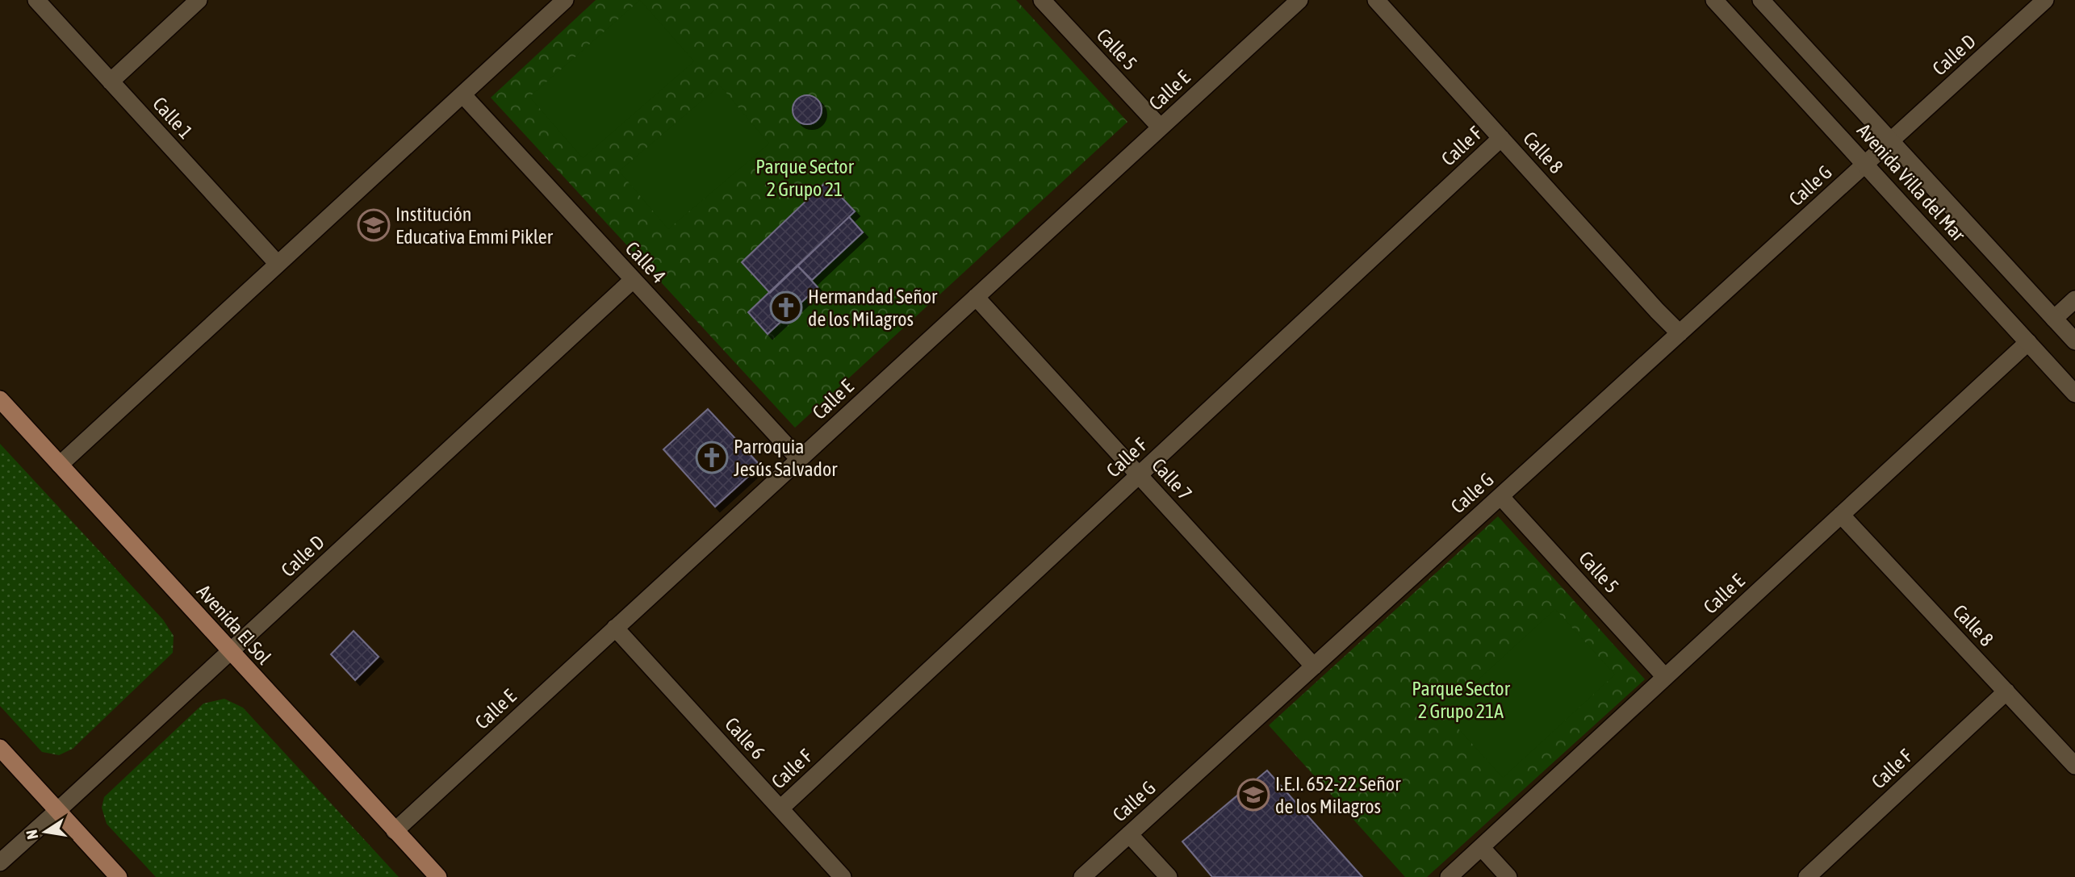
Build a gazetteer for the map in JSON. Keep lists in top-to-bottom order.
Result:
{
  "streets": {
    "main road": ["Avenida El Sol"],
    "street": [
      "Calle 5",
      "Calle D",
      "Calle E",
      "Calle 1",
      "Calle F",
      "Calle 8",
      "Avenida Villa del Mar",
      "Calle G",
      "Calle 4",
      "Calle 7",
      "Calle 6"
    ]
  },
  "crossings": [
    ["Calle 5", "Calle E"],
    ["Calle 5", "Calle G"],
    ["Calle D", "Avenida Villa del Mar"],
    ["Calle D", "Calle G"],
    ["Calle D", "Calle 4"],
    ["Calle D", "Avenida El Sol"],
    ["Calle E", "Calle 8"],
    ["Calle E", "Avenida Villa del Mar"],
    ["Calle E", "Calle 4"],
    ["Calle E", "Calle 7"],
    ["Calle E", "Avenida El Sol"],
    ["Calle E", "Calle 6"],
    ["Calle F", "Calle 8"],
    ["Calle F", "Calle 7"],
    ["Calle F", "Calle 6"],
    ["Calle 8", "Calle G"],
    ["Avenida Villa del Mar", "Calle G"],
    ["Calle G", "Calle 7"]
  ],
  "parks": ["Parque Sector 2 Grupo 21", "Parque Sector 2 Grupo 21A"],
  "places": {
    "school or university": ["Institución Educativa Emmi Pikler", "I.E.I. 652-22 Señor de los Milagros"],
    "church": ["Hermandad Señor de los Milagros", "Parroquia Jesús Salvador"]
  },
  "north": "left"
}
